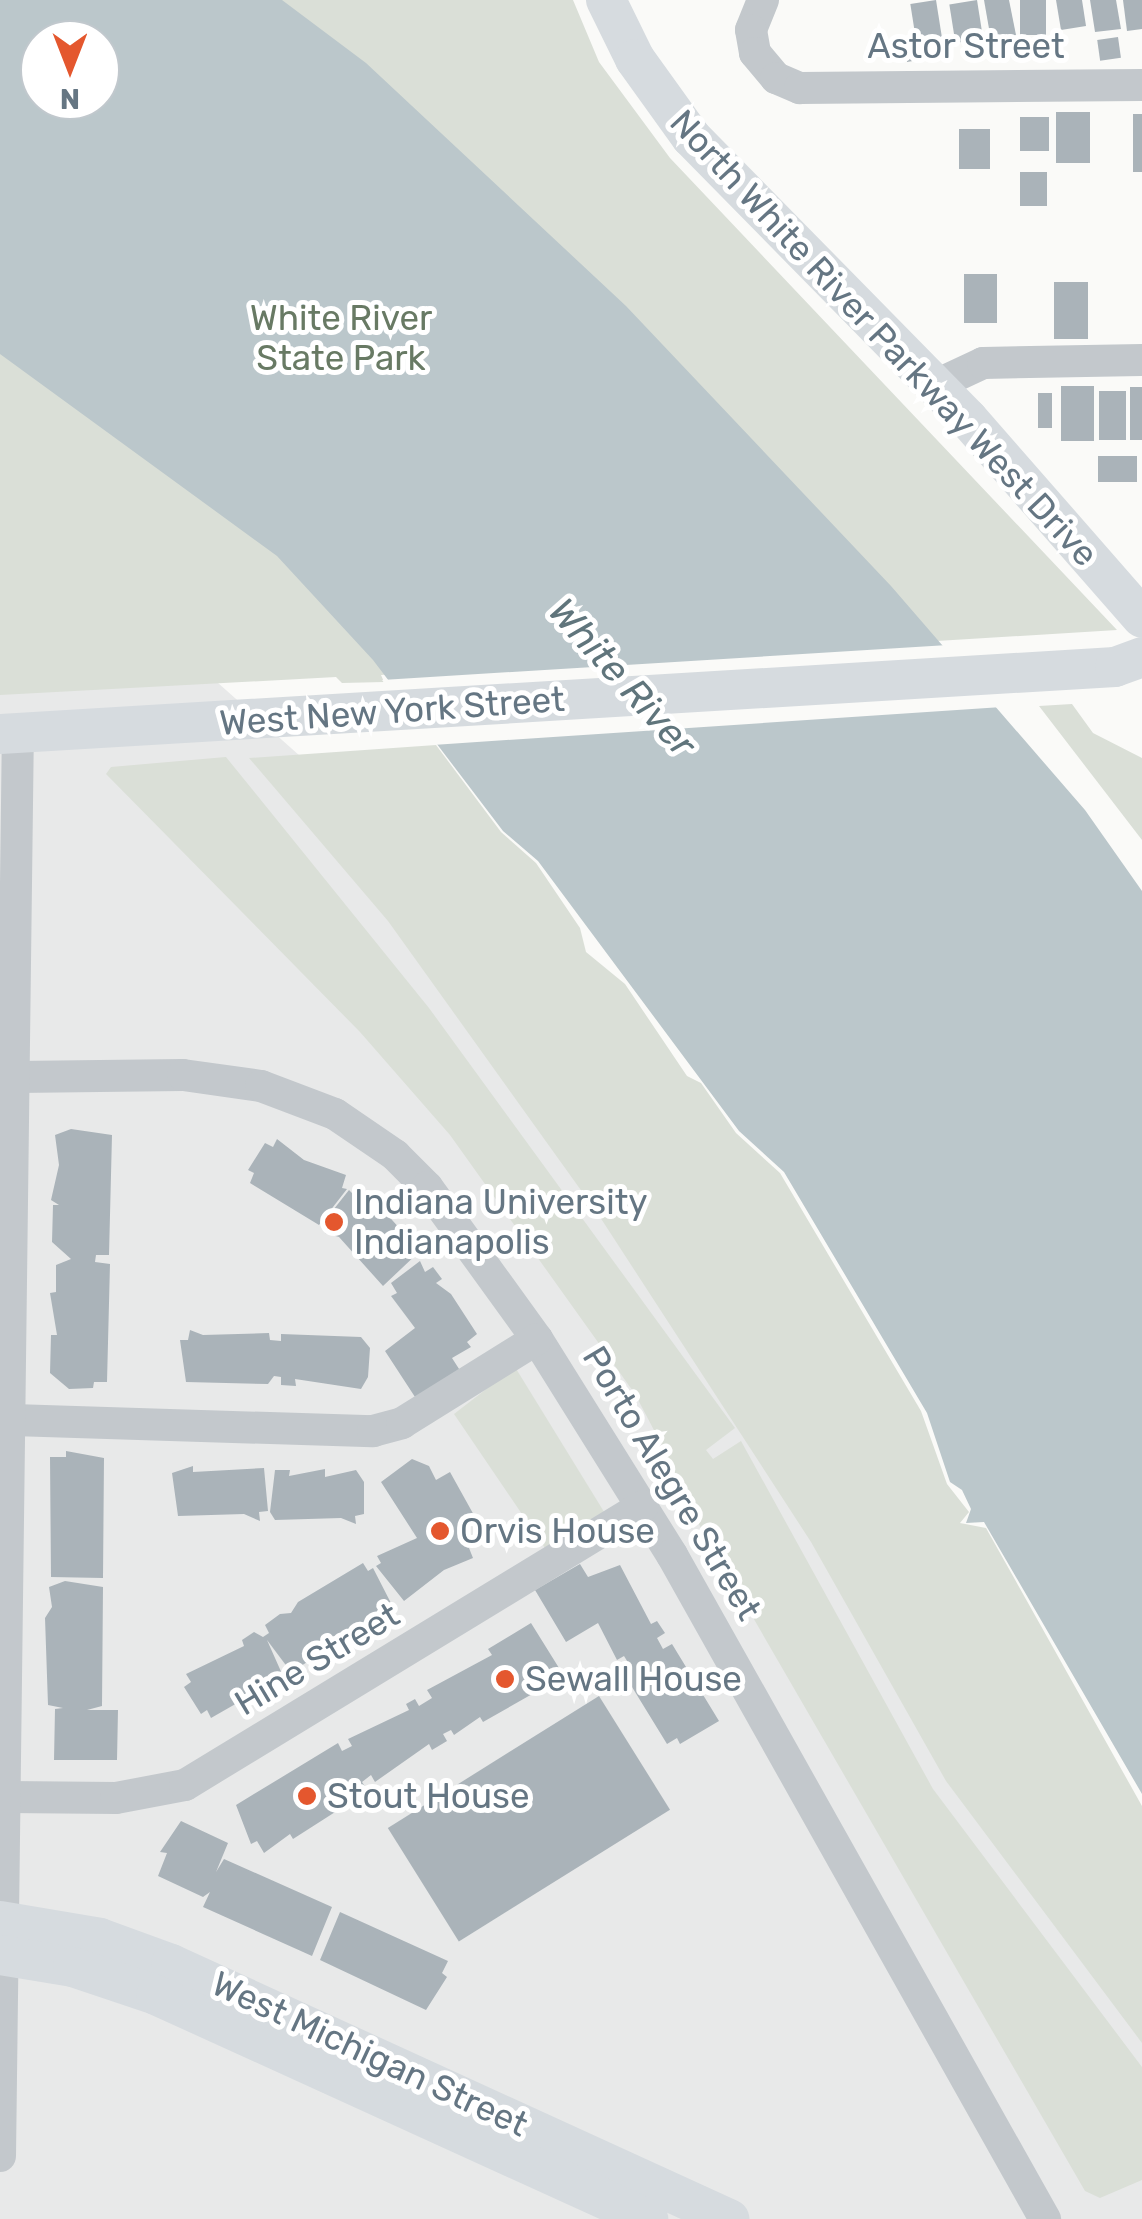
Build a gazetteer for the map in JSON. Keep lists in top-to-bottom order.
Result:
{
  "streets": {
    "main road": ["North White River Parkway West Drive", "West New York Street", "West Michigan Street"],
    "street": ["Astor Street", "Porto Alegre Street", "Hine Street"]
  },
  "crossings": [
    ["Porto Alegre Street", "Hine Street"]
  ],
  "water": ["White River"],
  "parks": ["White River State Park"],
  "places": [
    "Indiana University Indianapolis",
    "Orvis House",
    "Sewall House",
    "Stout House"
  ],
  "north": "bottom"
}
